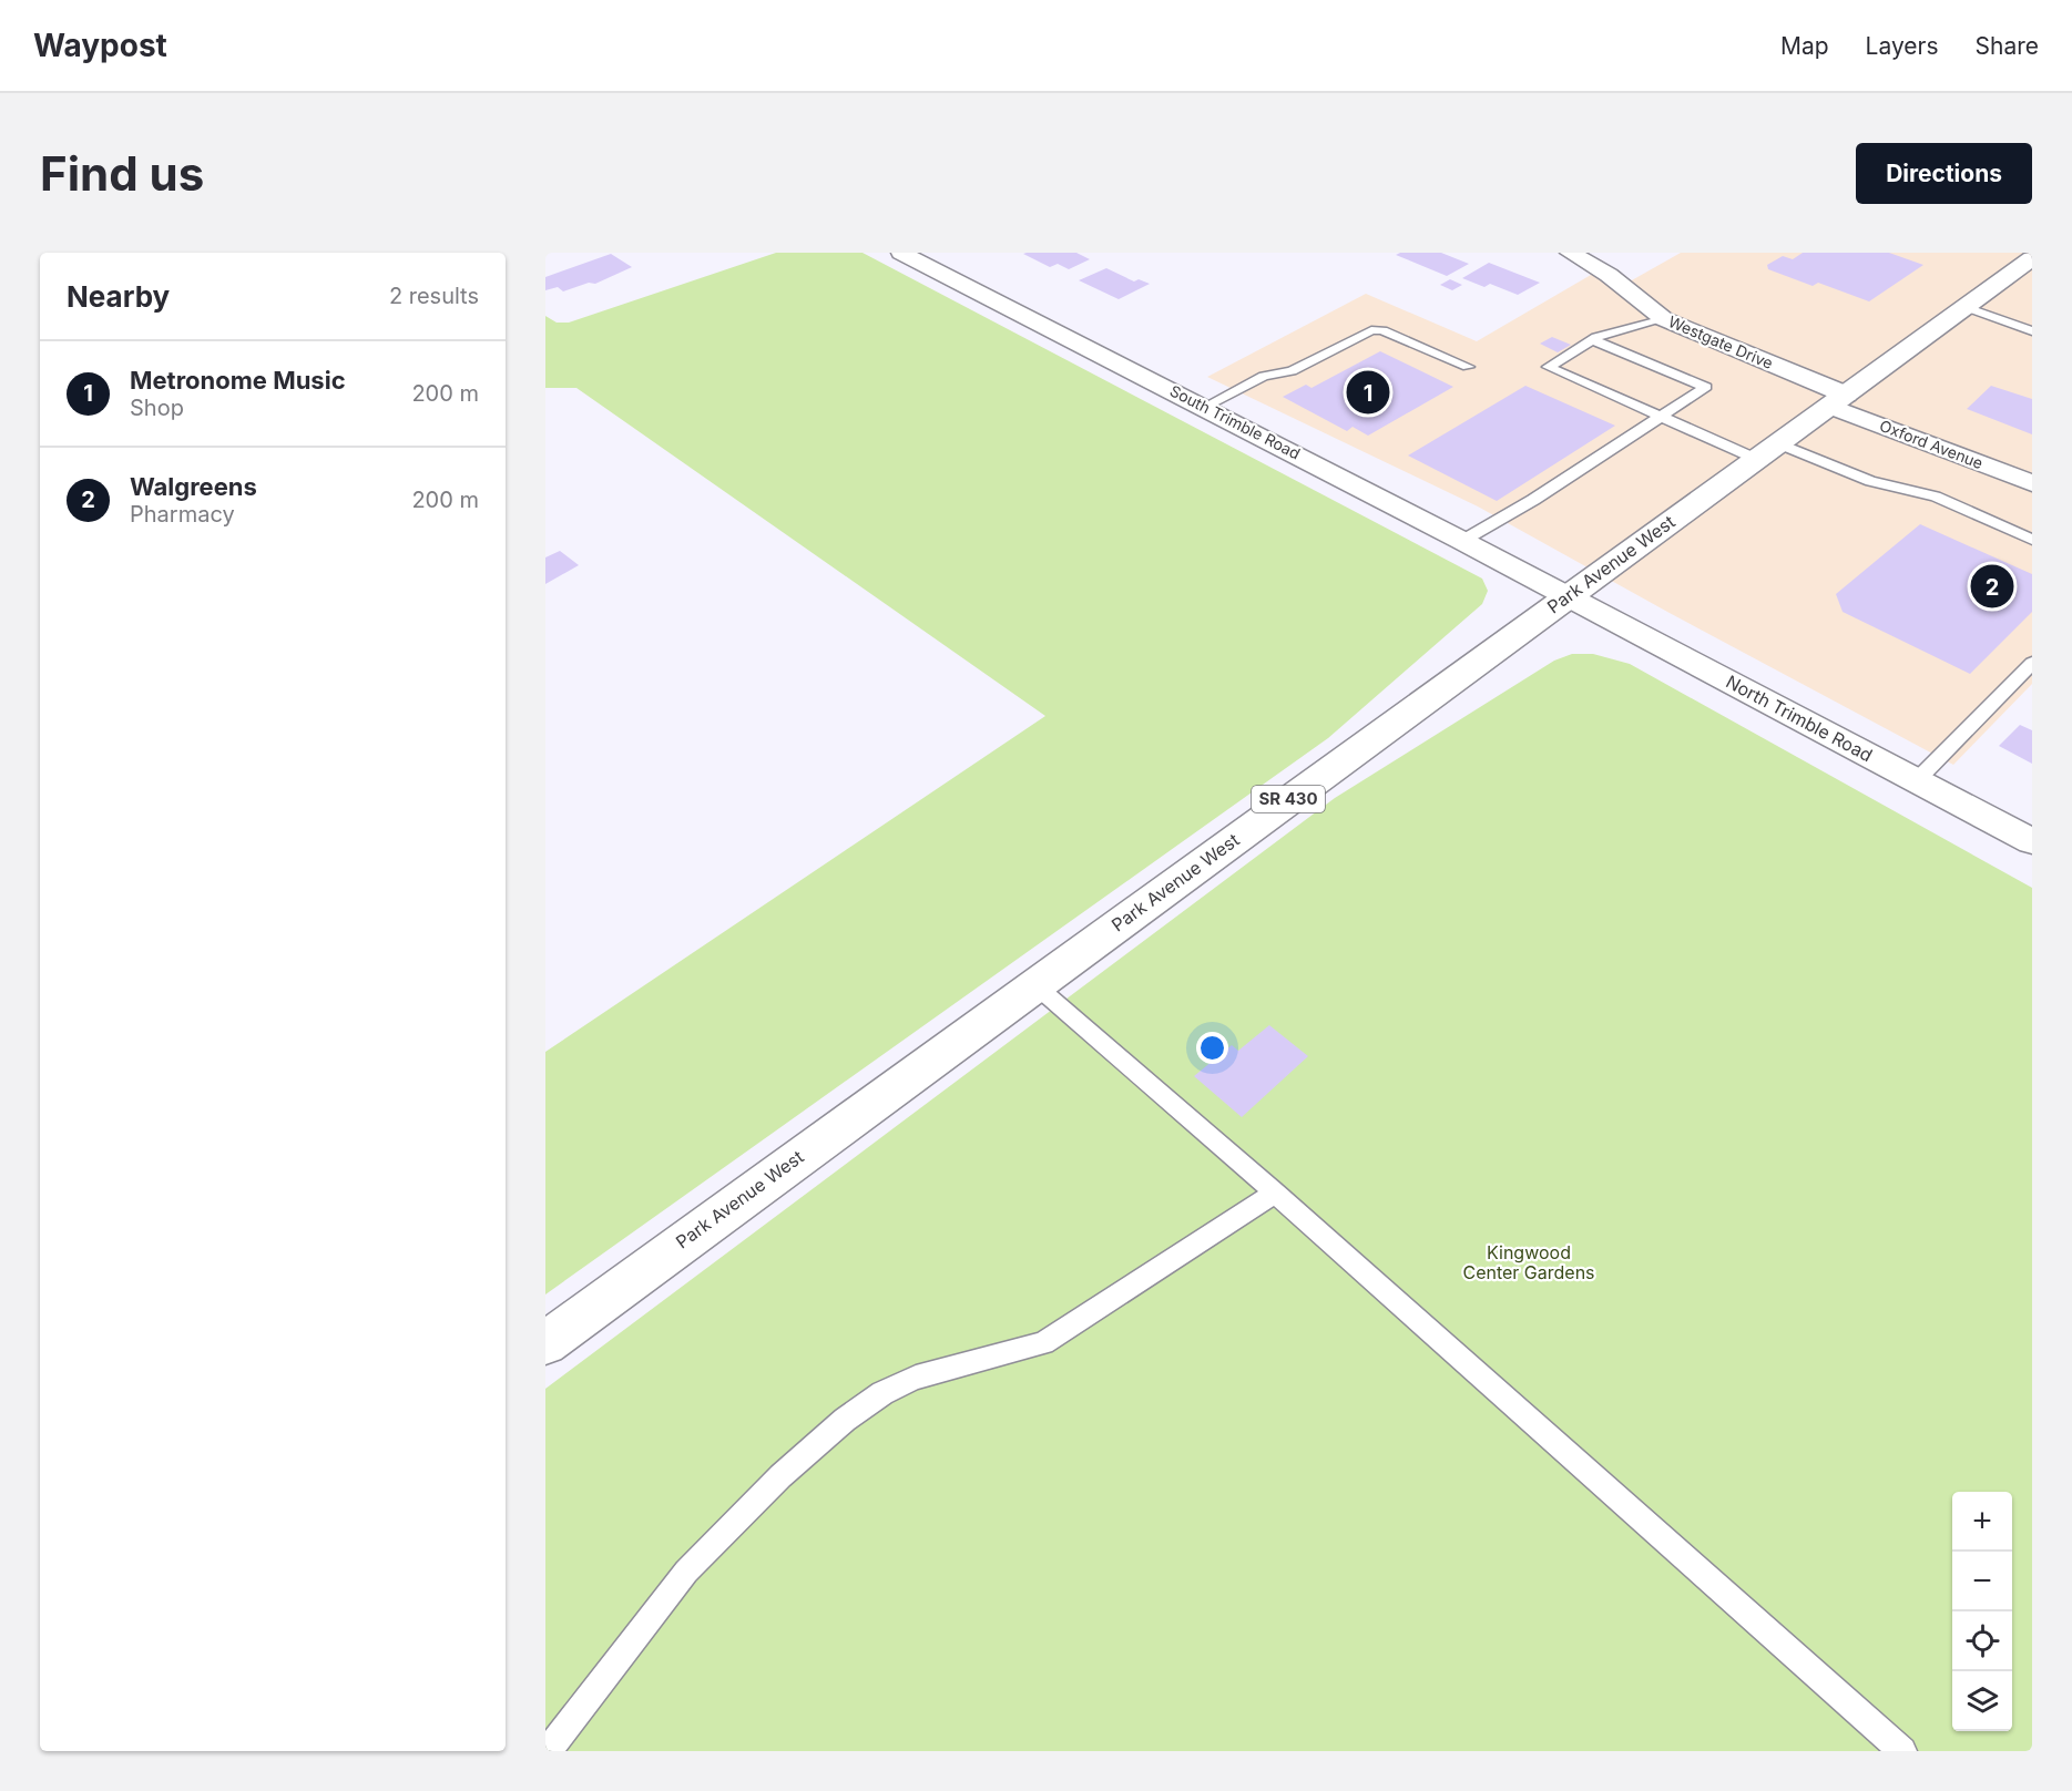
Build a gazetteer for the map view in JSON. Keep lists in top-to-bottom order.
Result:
{
  "streets": {
    "main road": [
      "Westgate Drive",
      "South Trimble Road",
      "Oxford Avenue",
      "Park Avenue West",
      "North Trimble Road",
      "SR 430"
    ]
  },
  "crossings": [
    ["Westgate Drive", "Oxford Avenue"],
    ["Westgate Drive", "Park Avenue West"],
    ["South Trimble Road", "Park Avenue West"],
    ["South Trimble Road", "North Trimble Road"],
    ["Oxford Avenue", "Park Avenue West"],
    ["Park Avenue West", "North Trimble Road"]
  ],
  "parks": ["Kingwood Center Gardens"],
  "page": {
    "header": "Waypost",
    "nav": ["Map", "Layers", "Share"],
    "buttons": "Directions",
    "title": "Find us",
    "heading": ["Nearby", "2 results"],
    "list": [
      {
        "mark": "1",
        "name": "Metronome Music",
        "note": "Shop",
        "value": "200 m"
      },
      {
        "mark": "2",
        "name": "Walgreens",
        "note": "Pharmacy",
        "value": "200 m"
      }
    ],
    "pins": ["1", "2"],
    "map_buttons": ["+", "−"]
  }
}
